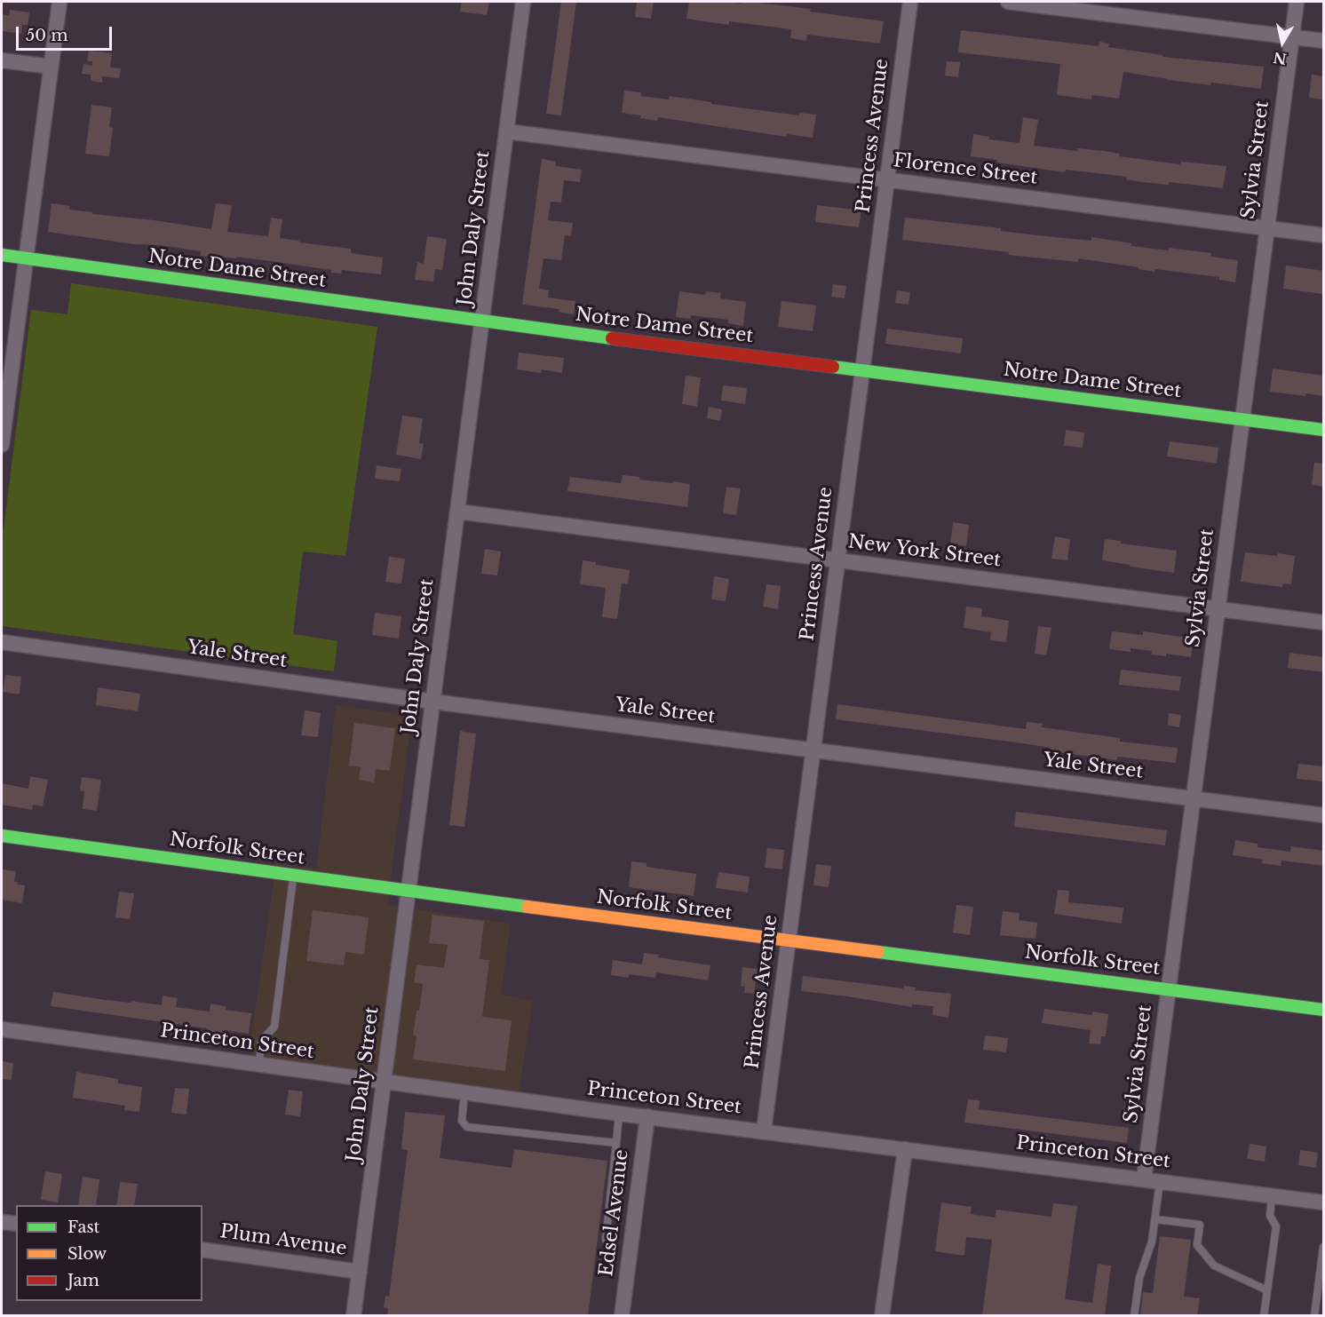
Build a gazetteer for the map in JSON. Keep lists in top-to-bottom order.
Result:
{
  "streets": {
    "street": [
      "Princess Avenue",
      "Sylvia Street",
      "Florence Street",
      "John Daly Street",
      "Notre Dame Street",
      "New York Street",
      "Yale Street",
      "Norfolk Street",
      "Princeton Street",
      "Edsel Avenue",
      "Plum Avenue"
    ]
  },
  "crossings": [
    ["Princess Avenue", "Florence Street"],
    ["Princess Avenue", "Notre Dame Street"],
    ["Princess Avenue", "New York Street"],
    ["Princess Avenue", "Yale Street"],
    ["Princess Avenue", "Norfolk Street"],
    ["Princess Avenue", "Princeton Street"],
    ["Sylvia Street", "Florence Street"],
    ["Sylvia Street", "Notre Dame Street"],
    ["Sylvia Street", "New York Street"],
    ["Sylvia Street", "Yale Street"],
    ["Sylvia Street", "Norfolk Street"],
    ["Sylvia Street", "Princeton Street"],
    ["Florence Street", "John Daly Street"],
    ["John Daly Street", "Notre Dame Street"],
    ["John Daly Street", "New York Street"],
    ["John Daly Street", "Yale Street"],
    ["John Daly Street", "Norfolk Street"],
    ["John Daly Street", "Princeton Street"],
    ["John Daly Street", "Plum Avenue"],
    ["Princeton Street", "Edsel Avenue"]
  ],
  "legend": ["Fast", "Slow", "Jam"],
  "scale_bar": "50 m",
  "north": "bottom"
}
